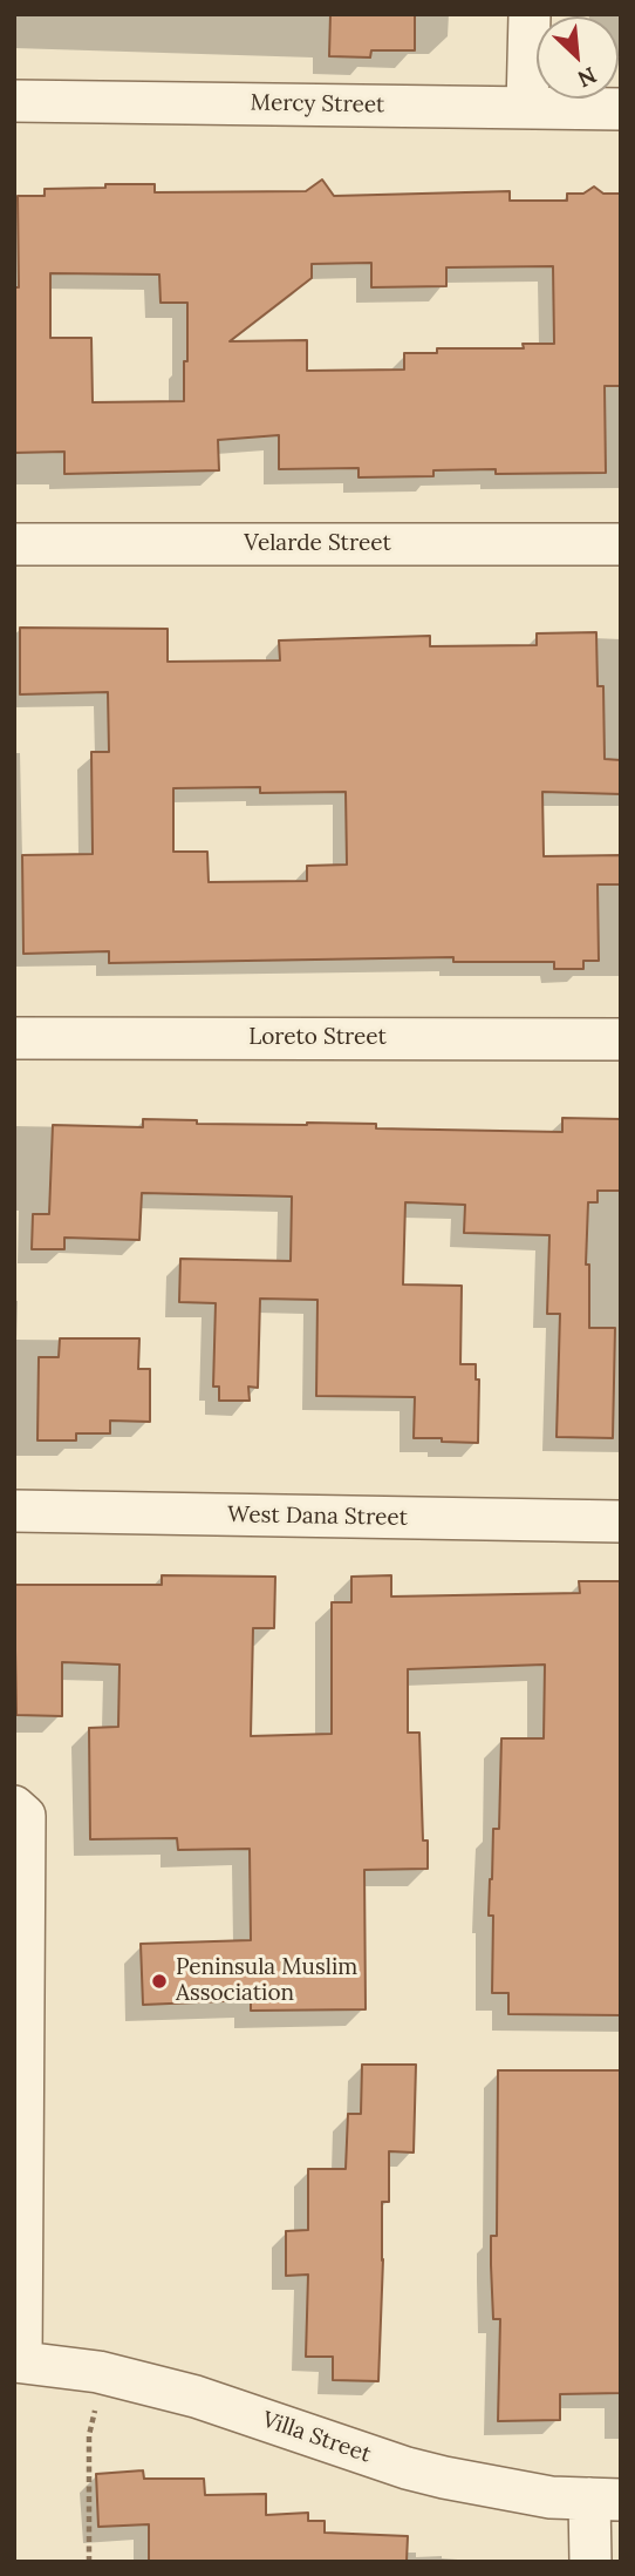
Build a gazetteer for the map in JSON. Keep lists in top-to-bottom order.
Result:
{
  "streets": {
    "street": [
      "Mercy Street",
      "Velarde Street",
      "Loreto Street",
      "West Dana Street",
      "Villa Street"
    ]
  },
  "places": ["Peninsula Muslim Association"],
  "north": "bottom right"
}
